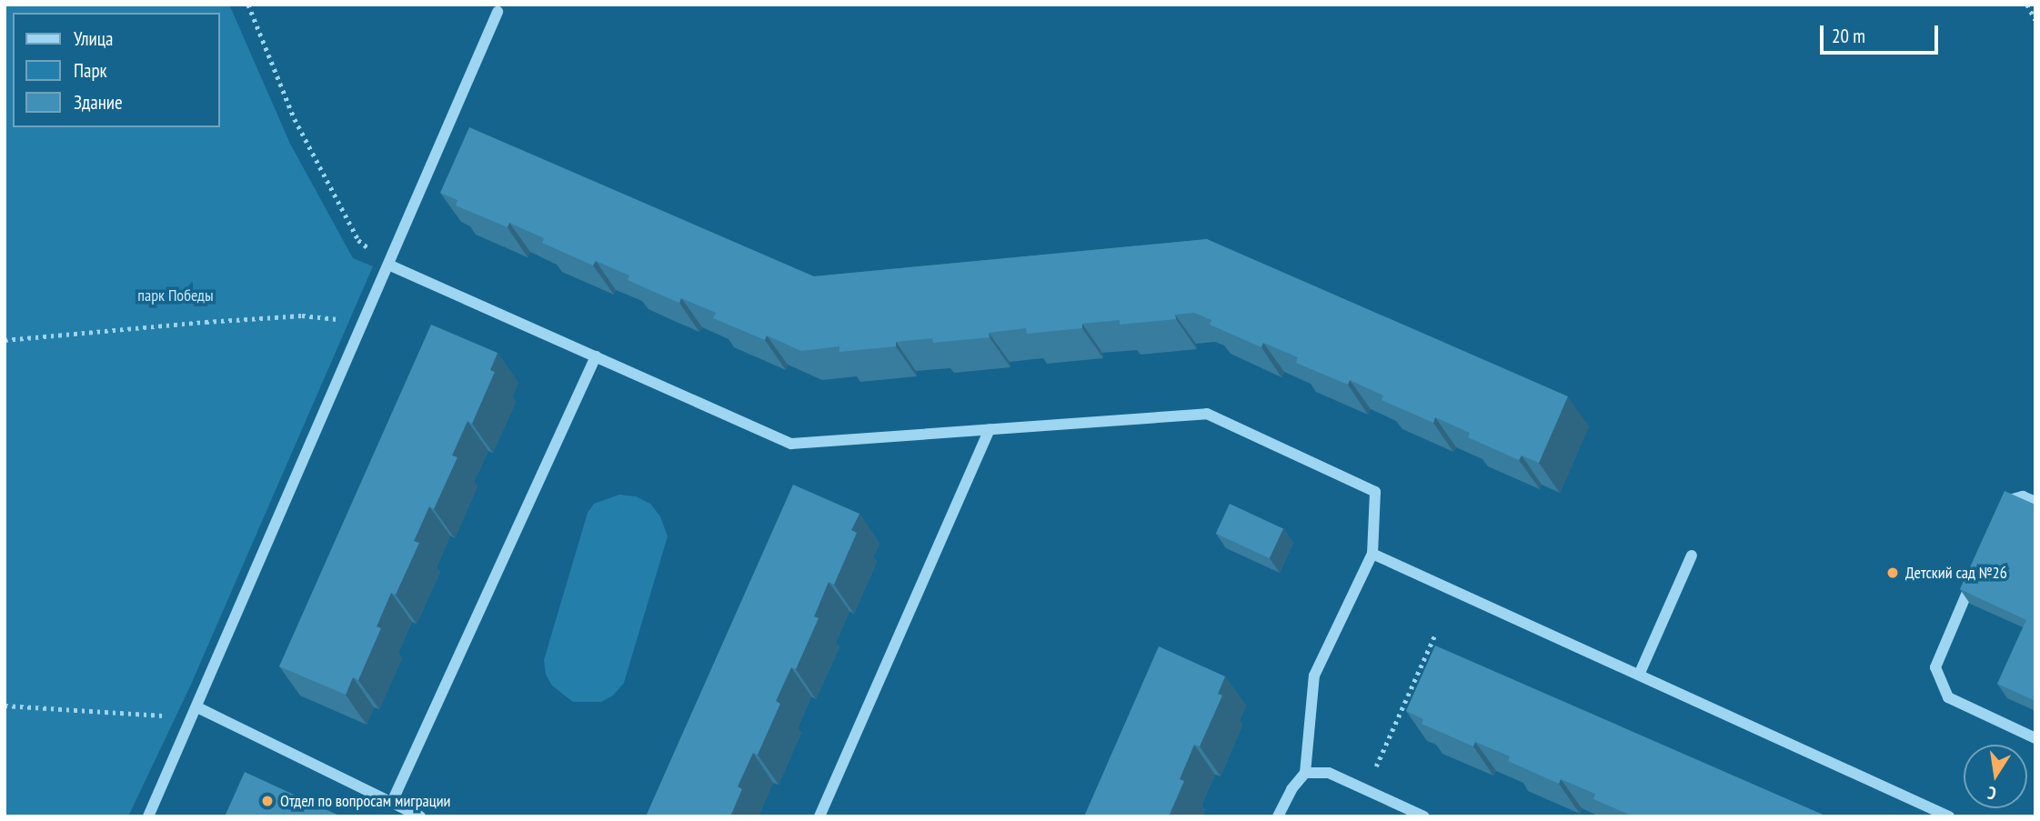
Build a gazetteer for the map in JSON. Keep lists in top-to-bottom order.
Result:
{
  "parks": ["парк Победы"],
  "places": ["Детский сад №26", "Отдел по вопросам миграции"],
  "legend": ["Улица", "Парк", "Здание"],
  "scale_bar": "20 m",
  "north": "bottom"
}
